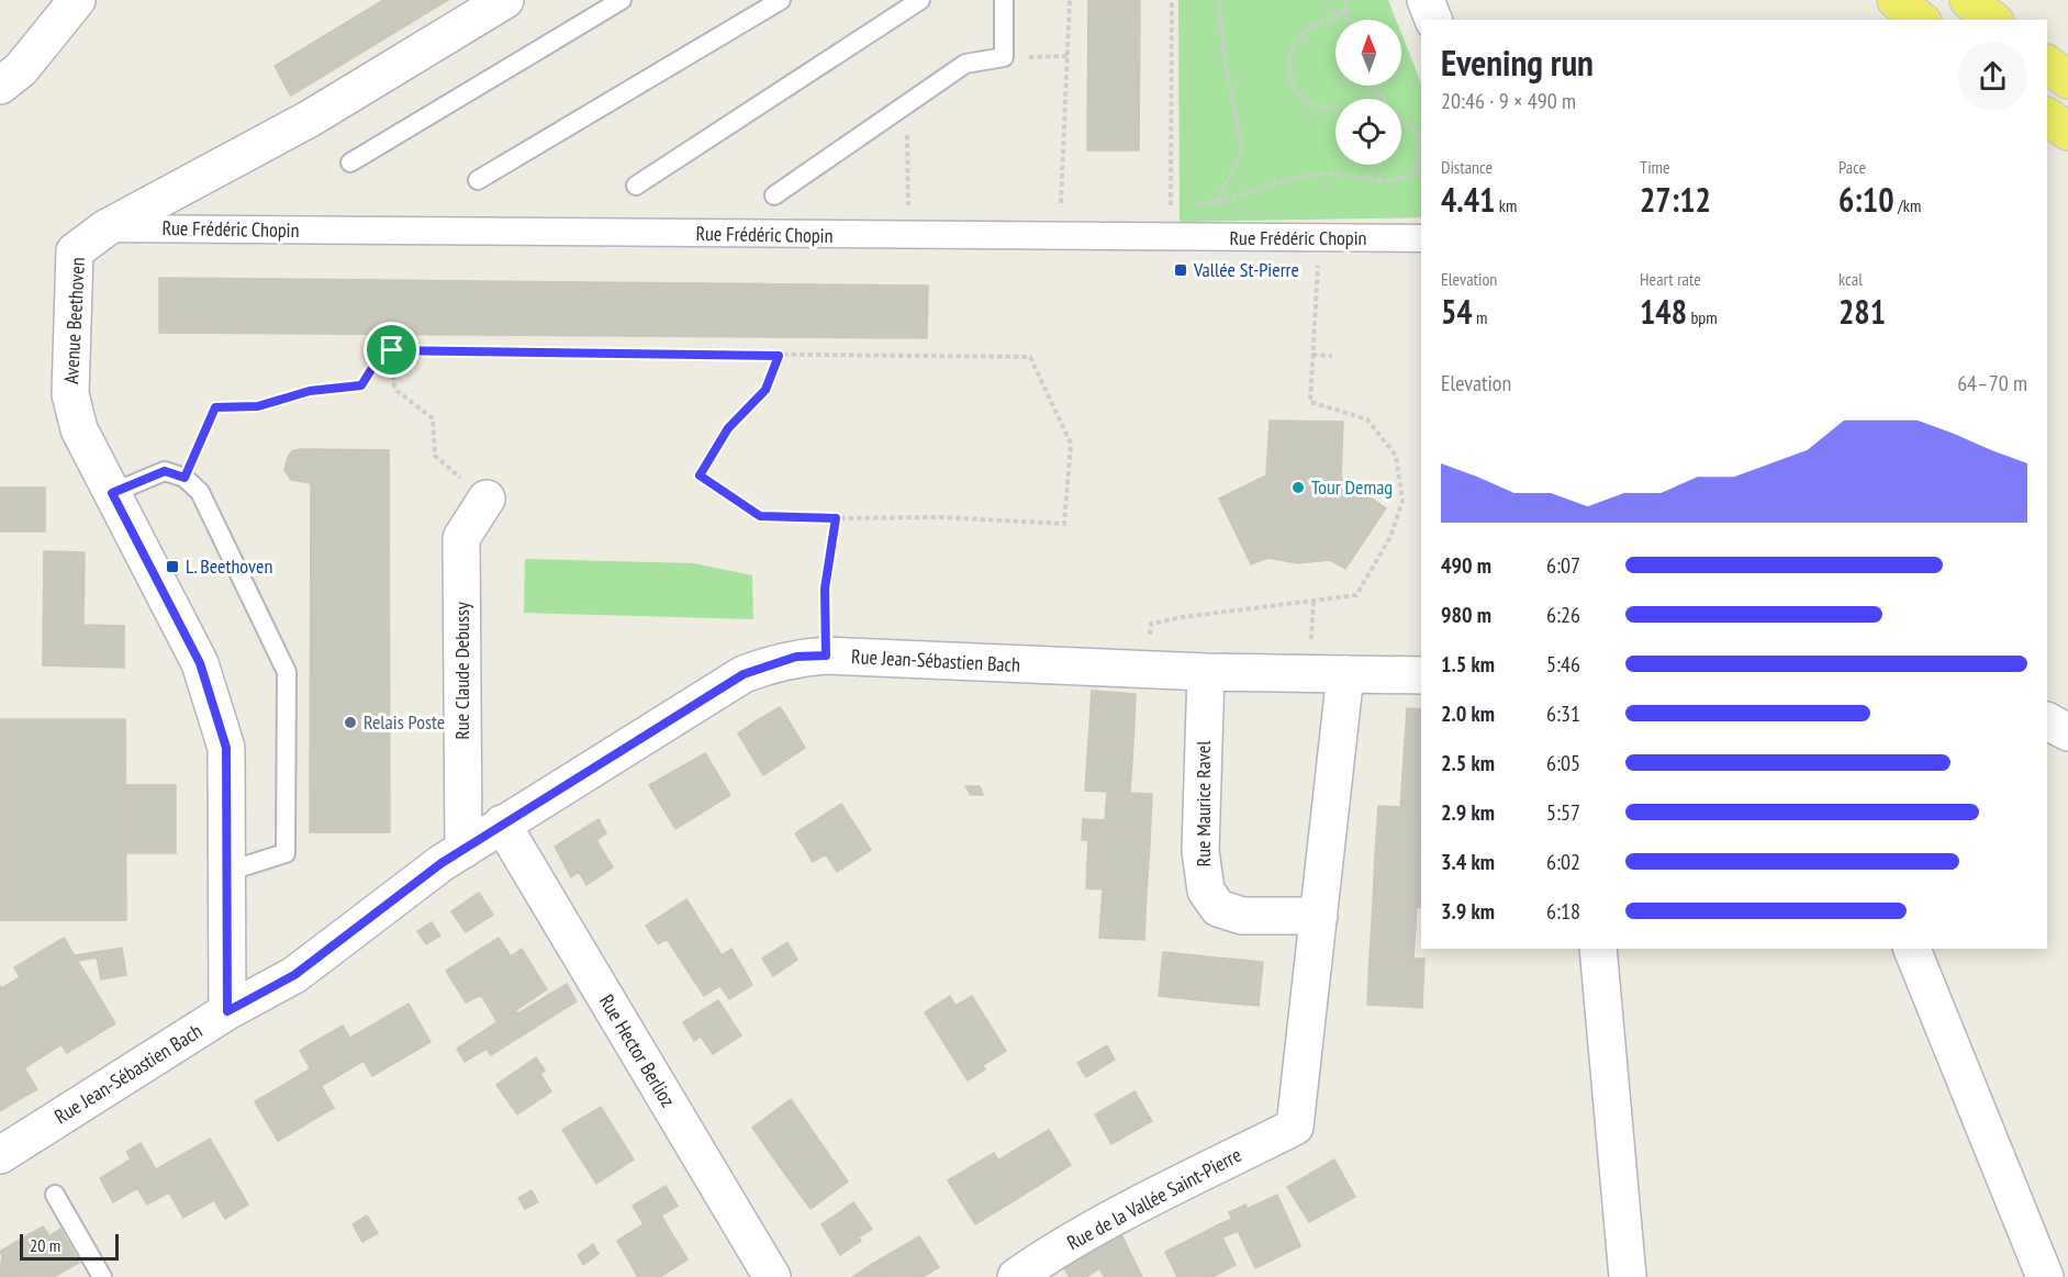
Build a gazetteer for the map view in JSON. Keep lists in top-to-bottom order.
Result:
{
  "streets": {
    "street": [
      "Rue Frédéric Chopin",
      "Avenue Beethoven",
      "Rue Jean-Sébastien Bach",
      "Rue Claude Debussy",
      "Rue Maurice Ravel",
      "Rue Hector Berlioz",
      "Rue de la Vallée Saint-Pierre"
    ]
  },
  "crossings": [
    ["Rue Frédéric Chopin", "Avenue Beethoven"],
    ["Avenue Beethoven", "Rue Jean-Sébastien Bach"],
    ["Rue Jean-Sébastien Bach", "Rue Claude Debussy"],
    ["Rue Jean-Sébastien Bach", "Rue Maurice Ravel"],
    ["Rue Jean-Sébastien Bach", "Rue Hector Berlioz"],
    ["Rue Maurice Ravel", "Rue de la Vallée Saint-Pierre"]
  ],
  "places": {
    "transit": ["Vallée St-Pierre", "L. Beethoven"],
    "other": ["Tour Demag", "Relais Poste"]
  },
  "scale_bar": "20 m",
  "north": "top",
  "page": {
    "heading": ["Evening run", "20:46 · 9 × 490 m"],
    "stats": [
      ["Distance", "4.41 km"],
      ["Time", "27:12"],
      ["Pace", "6:10 /km"],
      ["Elevation", "54 m"],
      ["Heart rate", "148 bpm"],
      ["kcal", "281"]
    ],
    "chart": ["Elevation", "64–70 m"],
    "list": [
      {
        "name": "490 m",
        "note": "6:07"
      },
      {
        "name": "980 m",
        "note": "6:26"
      },
      {
        "name": "1.5 km",
        "note": "5:46"
      },
      {
        "name": "2.0 km",
        "note": "6:31"
      },
      {
        "name": "2.5 km",
        "note": "6:05"
      },
      {
        "name": "2.9 km",
        "note": "5:57"
      },
      {
        "name": "3.4 km",
        "note": "6:02"
      },
      {
        "name": "3.9 km",
        "note": "6:18"
      }
    ],
    "scale": "20 m"
  }
}
